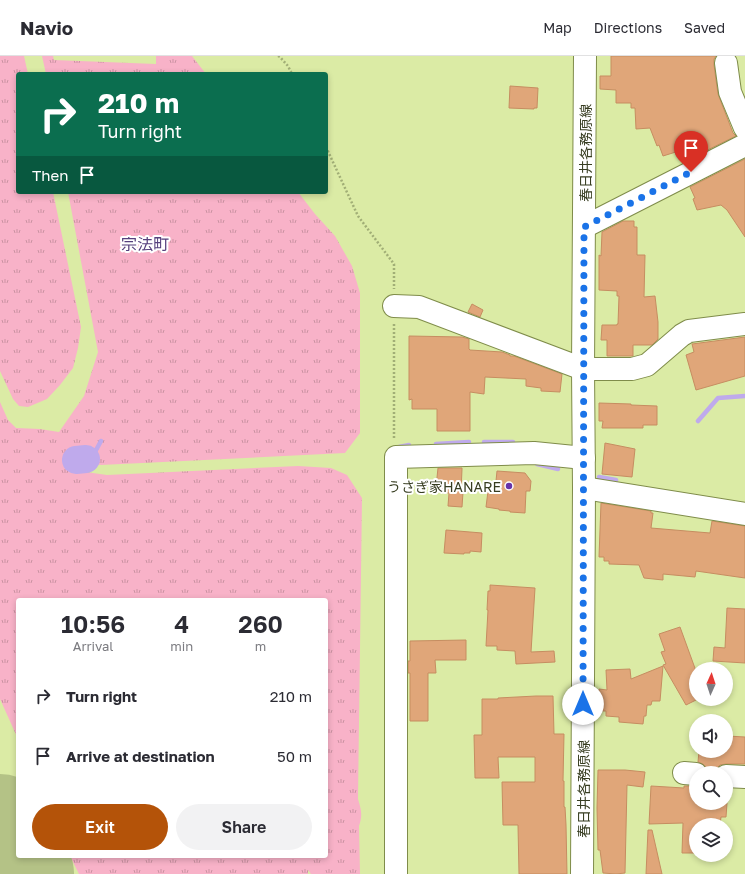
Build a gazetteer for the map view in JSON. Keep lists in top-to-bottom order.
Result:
{
  "streets": {
    "street": ["春日井各務原線"]
  },
  "districts": ["宗法町"],
  "places": ["うさぎ家HANARE"],
  "north": "top",
  "page": {
    "header": "Navio",
    "nav": ["Map", "Directions", "Saved"],
    "turn": ["210 m", "Turn right"],
    "then": "Then",
    "eta": [
      "10:56",
      "Arrival",
      "4",
      "min",
      "260",
      "m"
    ],
    "list": [
      {
        "name": "Turn right",
        "value": "210 m"
      },
      {
        "name": "Arrive at destination",
        "value": "50 m"
      }
    ],
    "buttons": ["Exit", "Share"]
  }
}
